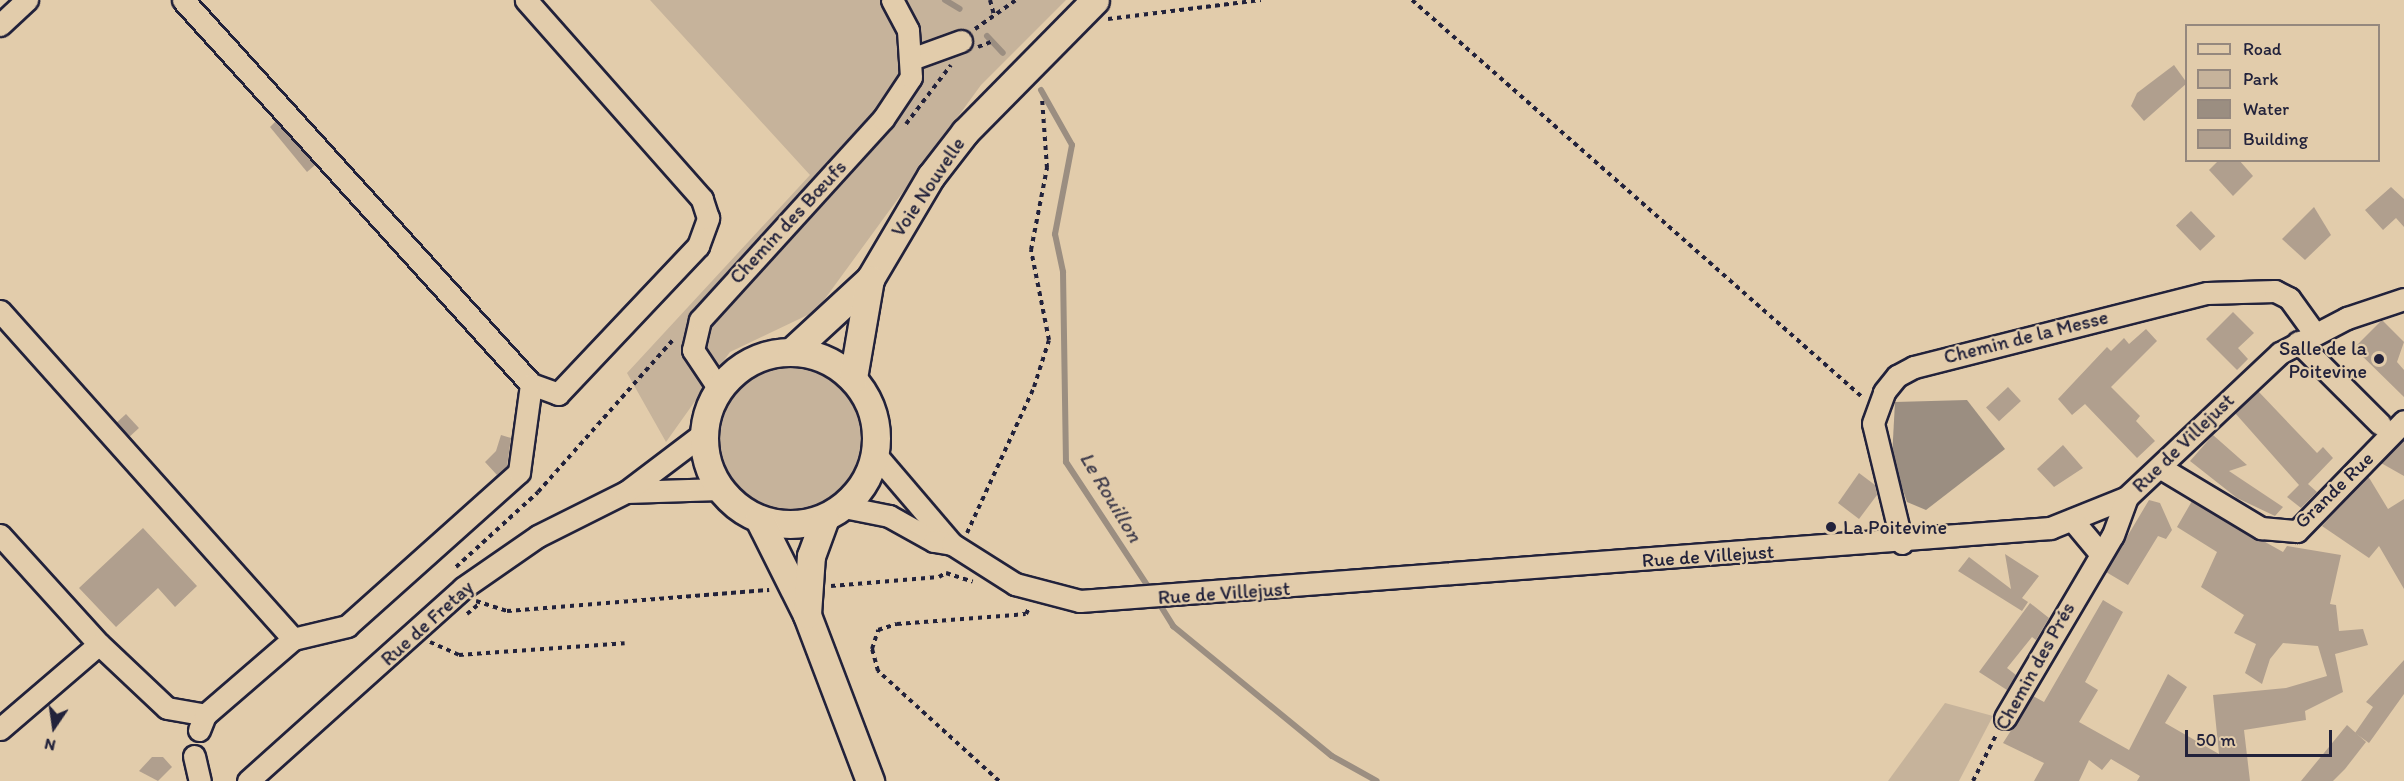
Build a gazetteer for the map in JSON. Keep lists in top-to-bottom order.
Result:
{
  "streets": {
    "main road": ["Voie Nouvelle"],
    "street": [
      "Chemin des Bœufs",
      "Chemin de la Messe",
      "Rue de Villejust",
      "Grande Rue",
      "Rue de Fretay",
      "Chemin des Prés"
    ]
  },
  "crossings": [
    ["Voie Nouvelle", "Chemin des Bœufs"],
    ["Voie Nouvelle", "Rue de Villejust"],
    ["Voie Nouvelle", "Rue de Fretay"],
    ["Chemin des Bœufs", "Rue de Villejust"],
    ["Chemin des Bœufs", "Rue de Fretay"],
    ["Chemin de la Messe", "Rue de Villejust"],
    ["Rue de Villejust", "Grande Rue"],
    ["Rue de Villejust", "Rue de Fretay"],
    ["Rue de Villejust", "Chemin des Prés"]
  ],
  "water": ["Le Rouillon"],
  "places": ["Salle de la Poitevine", "La Poitevine"],
  "legend": [
    "Road",
    "Park",
    "Water",
    "Building"
  ],
  "scale_bar": "50 m",
  "north": "bottom"
}
